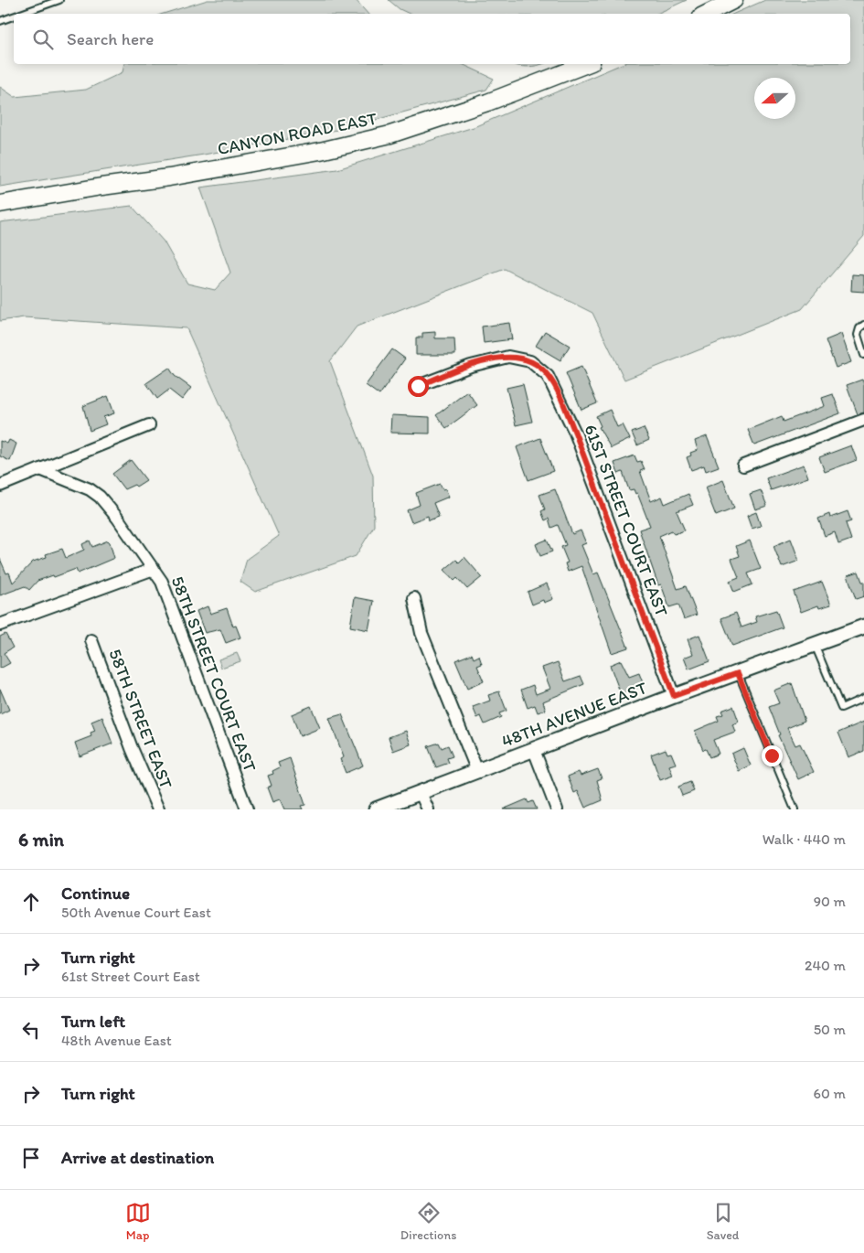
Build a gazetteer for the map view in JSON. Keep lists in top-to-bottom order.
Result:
{
  "streets": {
    "main road": ["CANYON ROAD EAST"],
    "street": [
      "61ST STREET COURT EAST",
      "58TH STREET COURT EAST",
      "48TH AVENUE EAST",
      "58TH STREET EAST"
    ]
  },
  "crossings": [
    ["61ST STREET COURT EAST", "48TH AVENUE EAST"]
  ],
  "north": "left",
  "page": {
    "search": "Search here",
    "heading": ["6 min", "Walk · 440 m"],
    "list": [
      ["Continue", "50th Avenue Court East", "90 m"],
      ["Turn right", "61st Street Court East", "240 m"],
      ["Turn left", "48th Avenue East", "50 m"],
      ["Turn right", "60 m"],
      "Arrive at destination"
    ],
    "nav": ["Map", "Directions", "Saved"]
  }
}
